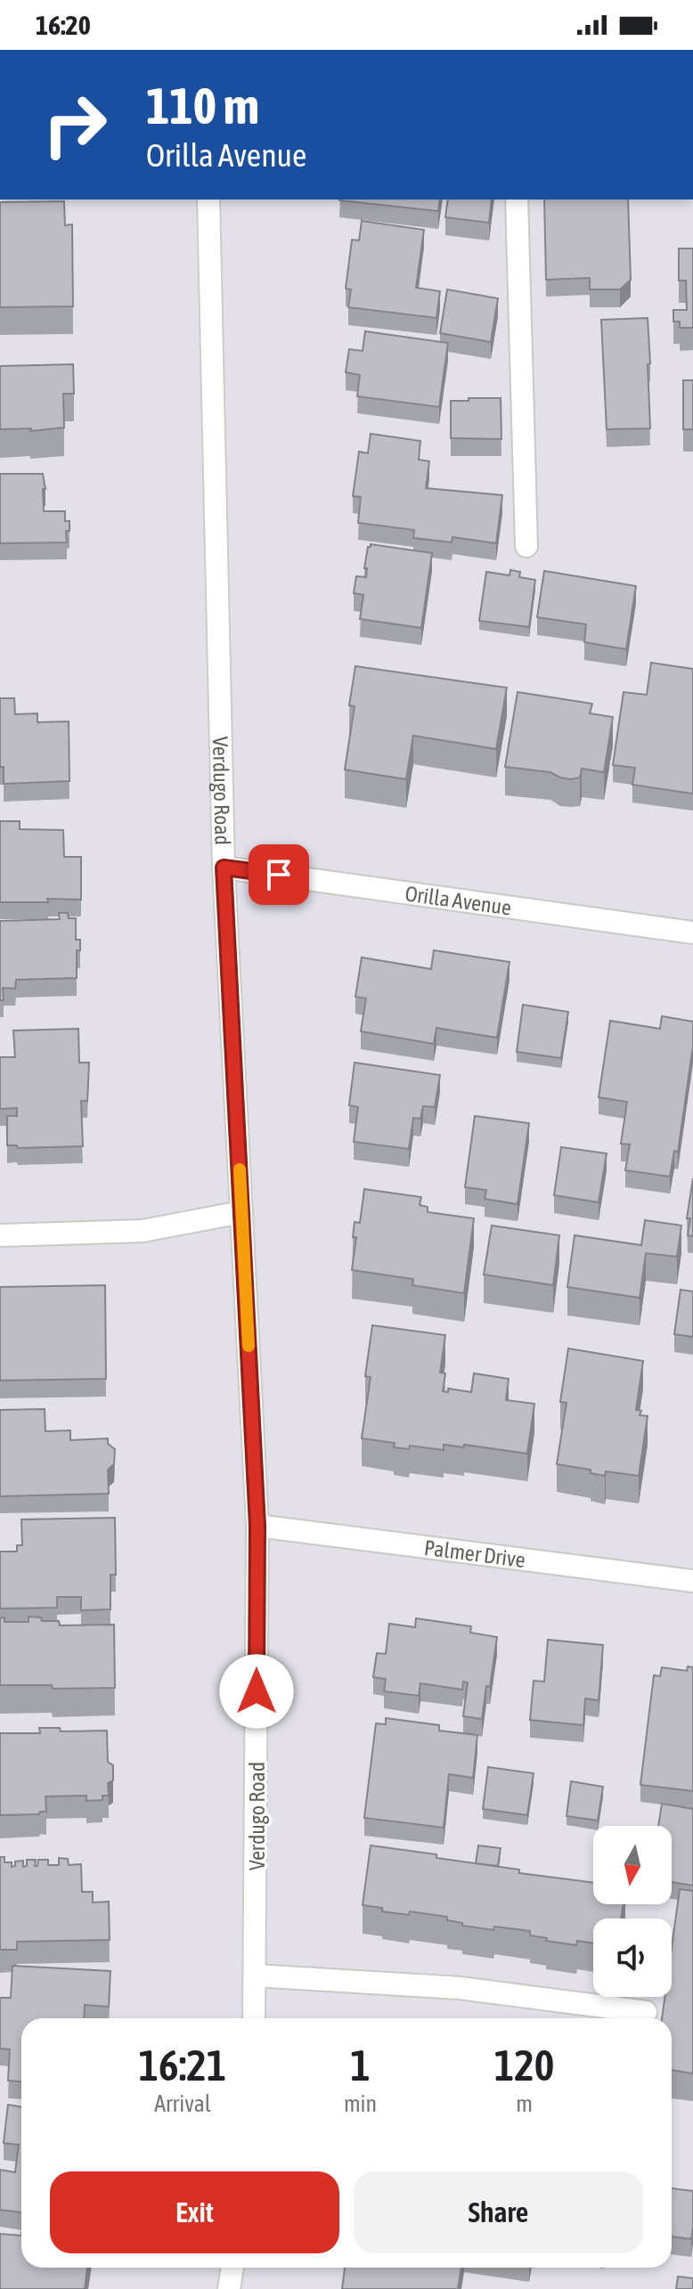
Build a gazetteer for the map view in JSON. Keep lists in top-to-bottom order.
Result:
{
  "streets": {
    "main road": ["Verdugo Road", "Orilla Avenue", "Palmer Drive"]
  },
  "crossings": [
    ["Verdugo Road", "Orilla Avenue"],
    ["Verdugo Road", "Palmer Drive"]
  ],
  "north": "bottom",
  "page": {
    "status": "16:20",
    "turn": ["110 m", "Orilla Avenue"],
    "eta": [
      "16:21",
      "Arrival",
      "1",
      "min",
      "120",
      "m"
    ],
    "buttons": ["Exit", "Share"]
  }
}
